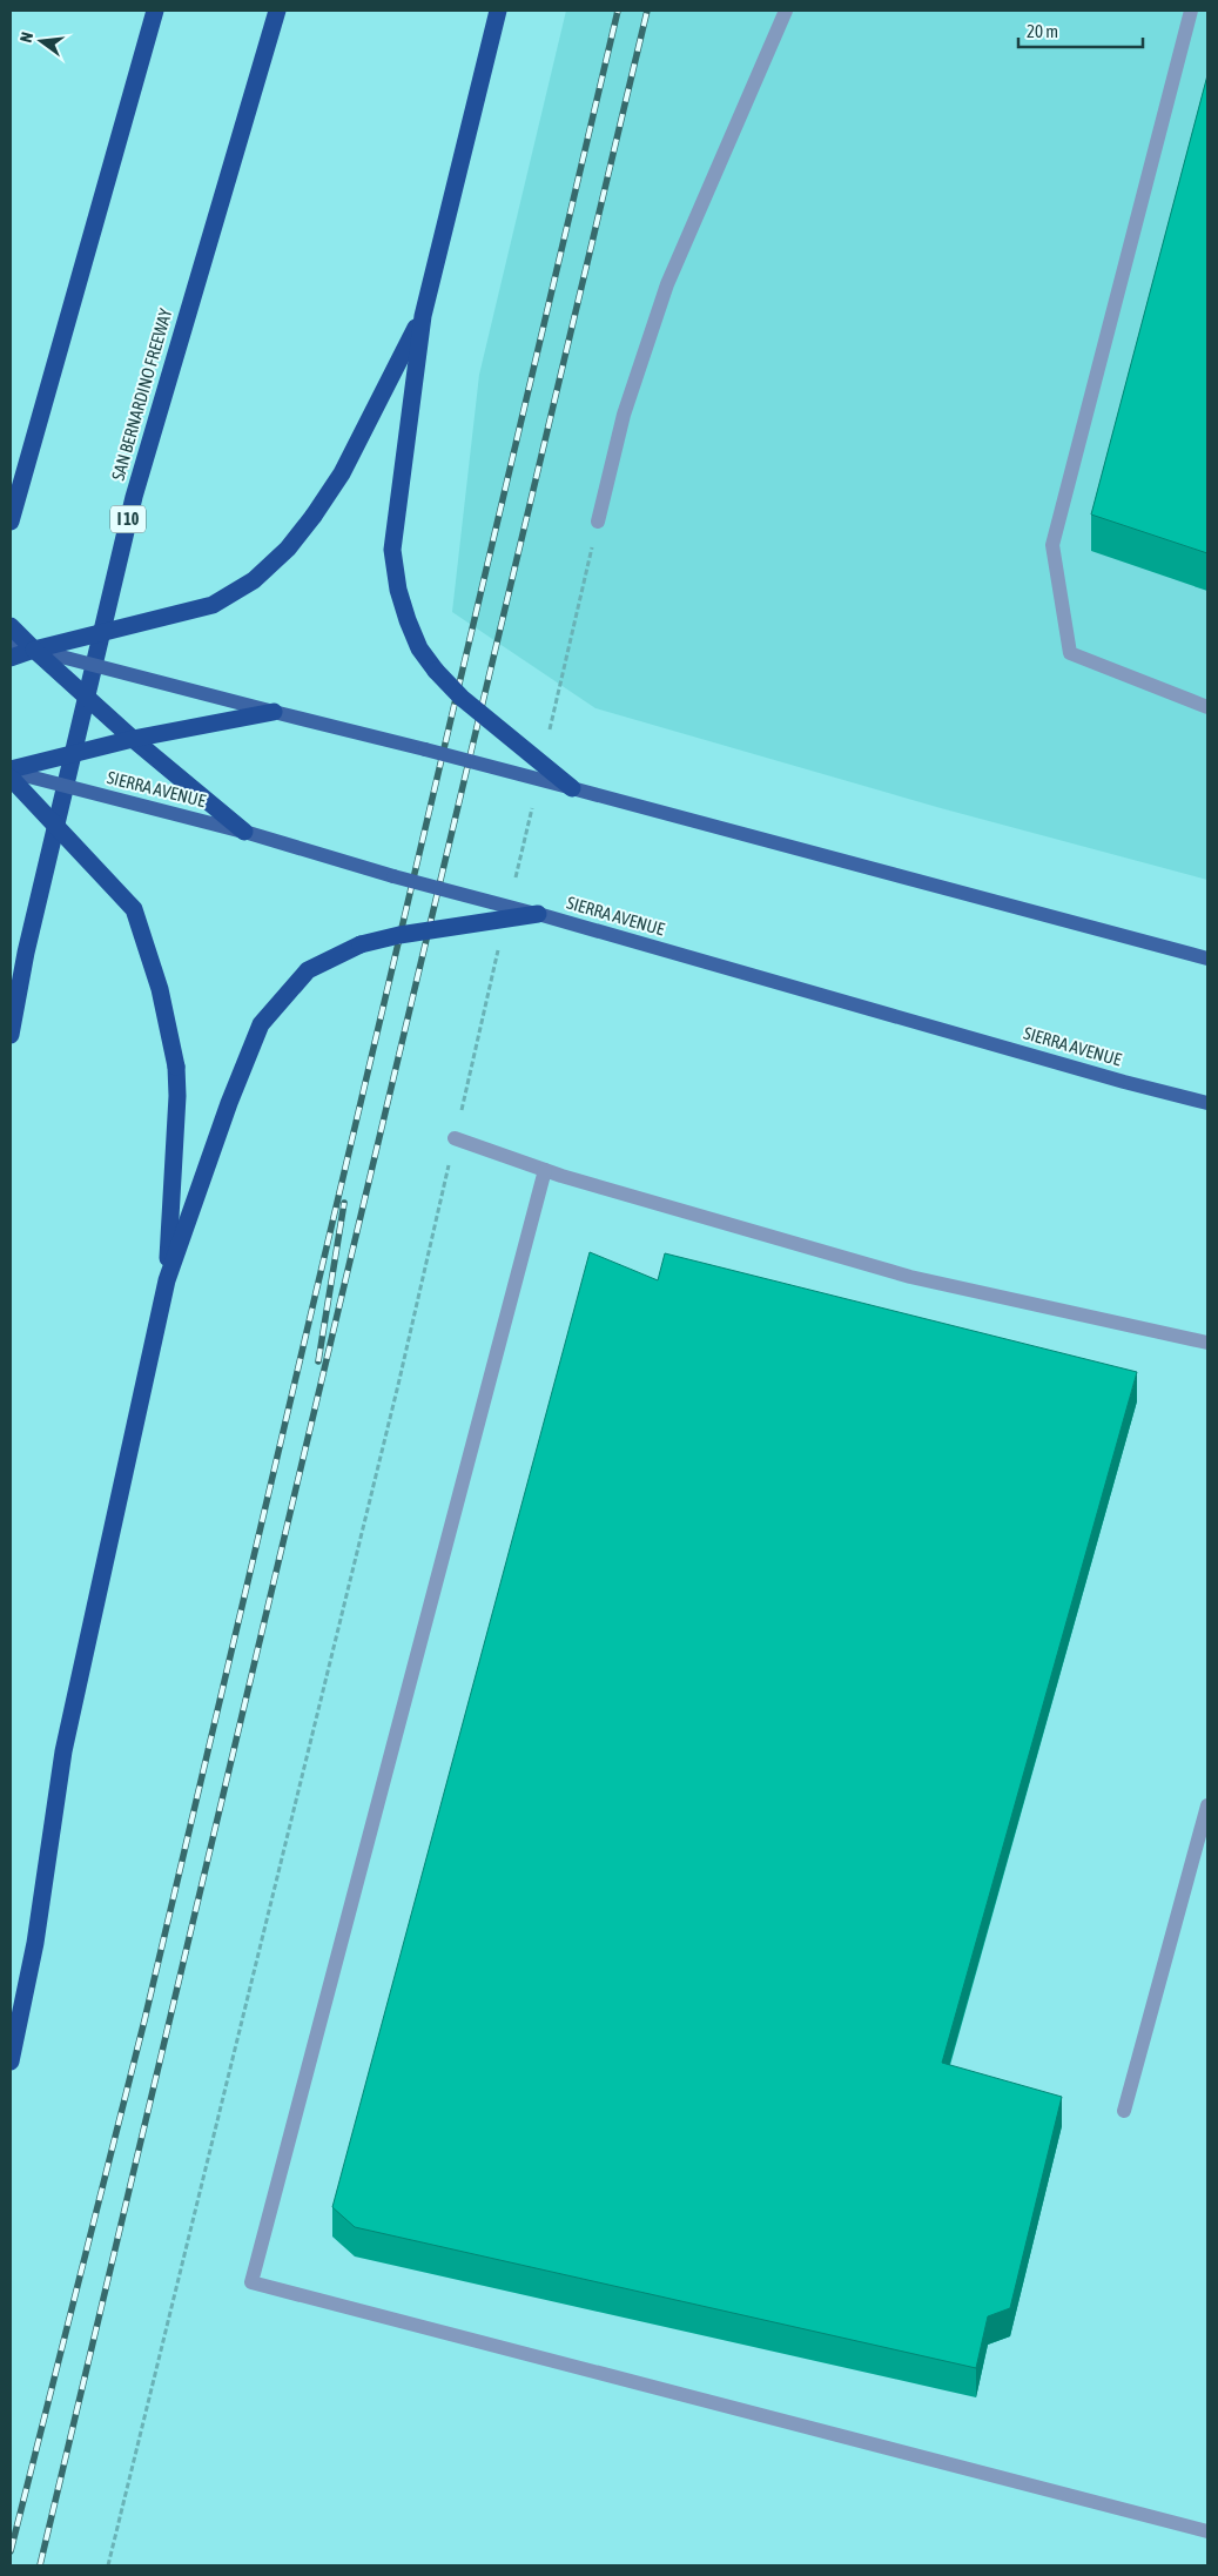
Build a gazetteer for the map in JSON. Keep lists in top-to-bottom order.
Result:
{
  "streets": {
    "highway": ["SAN BERNARDINO FREEWAY", "I 10"],
    "main road": ["SIERRA AVENUE"]
  },
  "scale_bar": "20 m",
  "north": "left"
}
